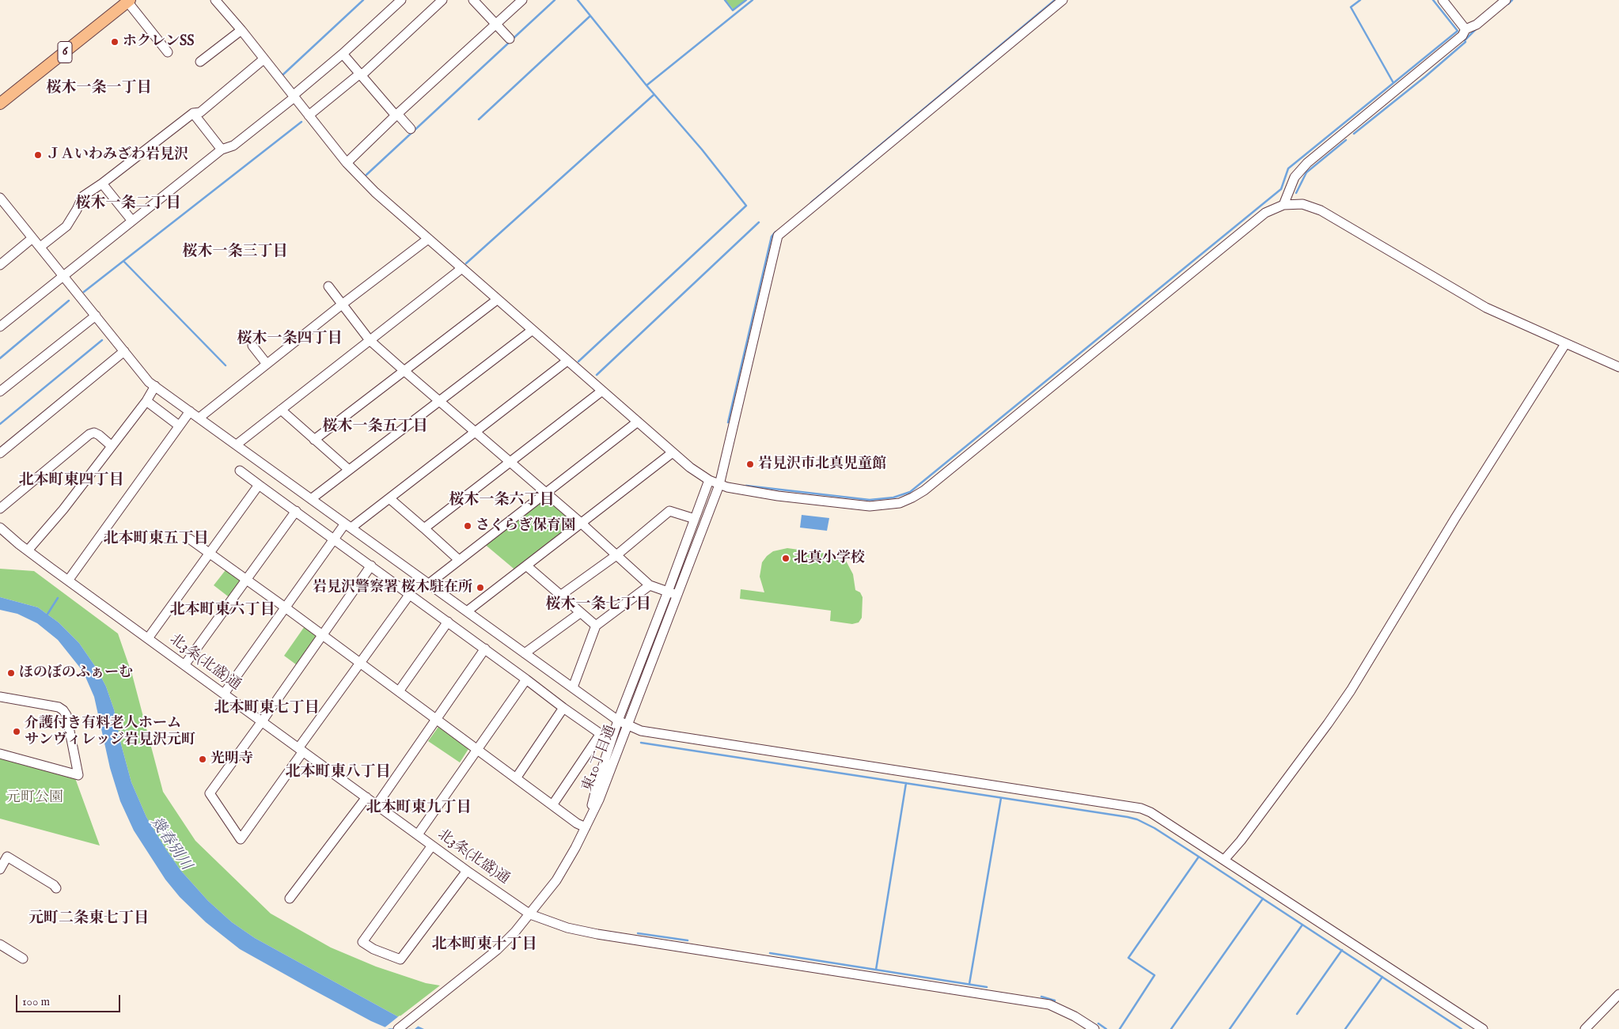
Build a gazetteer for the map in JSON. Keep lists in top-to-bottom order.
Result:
{
  "streets": {
    "main road": ["6"],
    "street": ["北3条(北盛)通", "東10丁目通"]
  },
  "crossings": [
    ["北3条(北盛)通", "東10丁目通"]
  ],
  "districts": [
    "桜木一条一丁目",
    "桜木一条二丁目",
    "桜木一条三丁目",
    "桜木一条四丁目",
    "桜木一条五丁目",
    "北本町東四丁目",
    "桜木一条六丁目",
    "北本町東五丁目",
    "桜木一条七丁目",
    "北本町東六丁目",
    "北本町東七丁目",
    "北本町東八丁目",
    "北本町東九丁目",
    "元町二条東七丁目",
    "北本町東十丁目"
  ],
  "water": ["幾春別川"],
  "parks": ["元町公園"],
  "places": [
    "ホクレンSS",
    "ＪＡいわみざわ岩見沢",
    "岩見沢市北真児童館",
    "さくらぎ保育園",
    "北真小学校",
    "岩見沢警察署 桜木駐在所",
    "ほのぼのふぁーむ",
    "介護付き有料老人ホーム サンヴィレッジ岩見沢元町",
    "光明寺"
  ],
  "scale_bar": "100 m"
}
